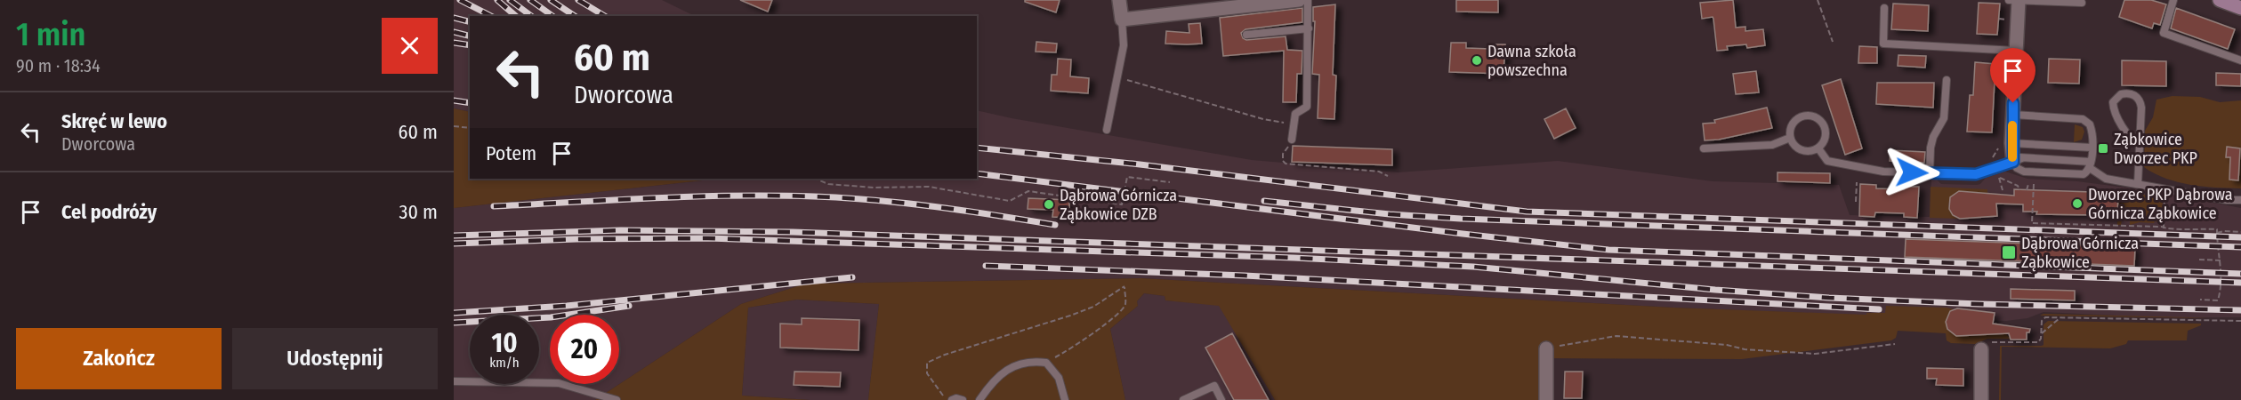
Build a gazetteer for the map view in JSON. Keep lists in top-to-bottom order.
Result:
{
  "places": {
    "other": ["Dawna szkoła powszechna", "Dworzec PKP Dąbrowa Górnicza Ząbkowice", "Dąbrowa Górnicza Ząbkowice DZB"],
    "transit": ["Ząbkowice Dworzec PKP", "Dąbrowa Górnicza Ząbkowice"]
  },
  "page": {
    "heading": ["1 min", "90 m · 18:34"],
    "turn": ["60 m", "Dworcowa"],
    "list": [
      {
        "name": "Skręć w lewo",
        "note": "Dworcowa",
        "value": "60 m"
      },
      {
        "name": "Cel podróży",
        "value": "30 m"
      }
    ],
    "then": "Potem",
    "speed": "10 km/h",
    "limit": "20",
    "buttons": ["Zakończ", "Udostępnij"]
  }
}
